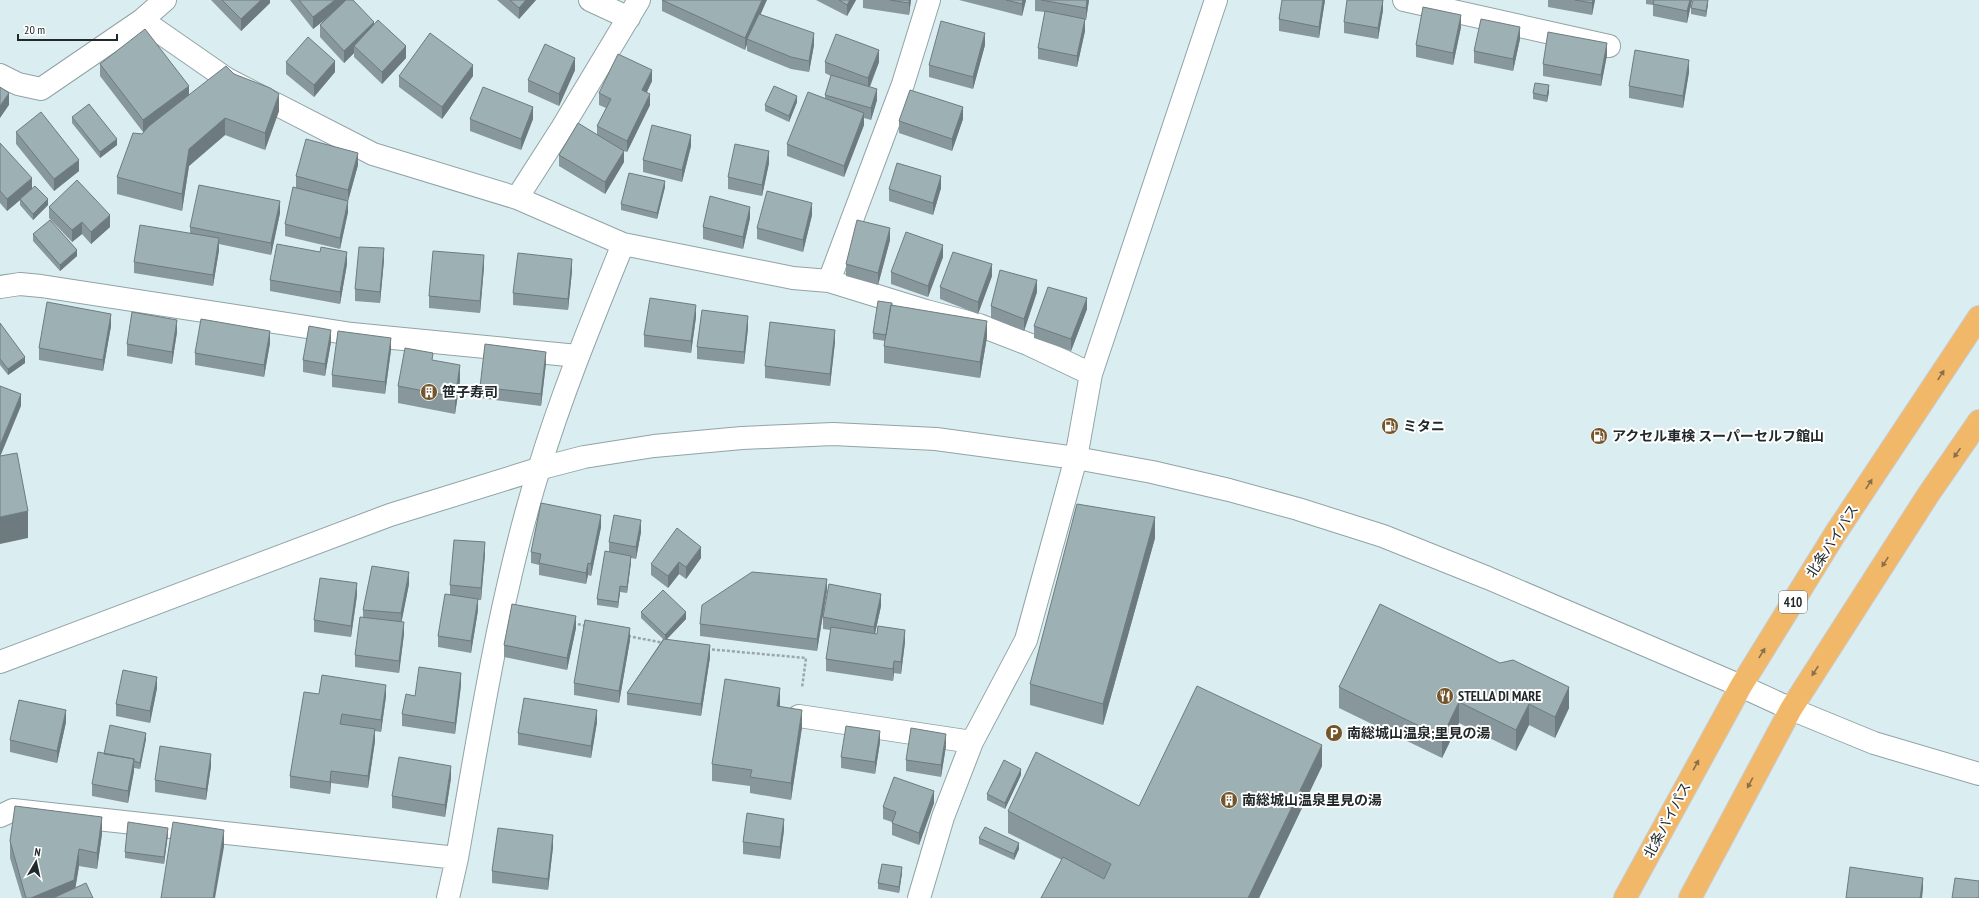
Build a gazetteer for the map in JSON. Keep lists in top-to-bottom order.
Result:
{
  "streets": {
    "highway": ["北条バイパス", "410"]
  },
  "places": {
    "building": ["笹子寿司", "南総城山温泉里見の湯"],
    "fuel station": ["ミタニ", "アクセル車検 スーパーセルフ館山"],
    "restaurant": ["STELLA DI MARE"],
    "parking": ["南総城山温泉;里見の湯"]
  },
  "scale_bar": "20 m",
  "north": "top"
}
